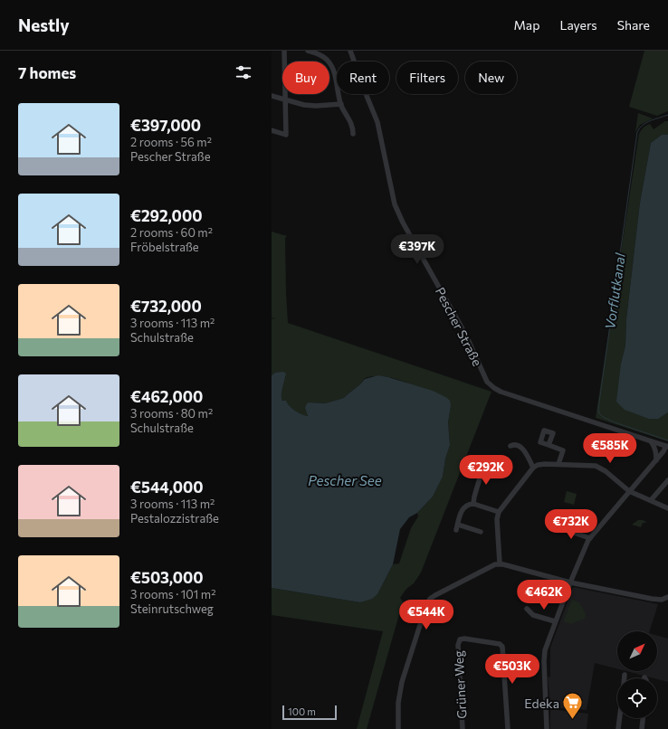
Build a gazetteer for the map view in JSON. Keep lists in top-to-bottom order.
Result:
{
  "streets": {
    "street": ["Pescher Straße", "Grüner Weg"]
  },
  "water": ["Vorflutkanal", "Pescher See"],
  "places": {
    "supermarket": ["Edeka"]
  },
  "scale_bar": "100 m",
  "north": "top right",
  "page": {
    "header": "Nestly",
    "nav": ["Map", "Layers", "Share"],
    "heading": "7 homes",
    "chip": [
      "Buy",
      "Rent",
      "Filters",
      "New"
    ],
    "list": [
      {
        "name": "€397,000",
        "note": "2 rooms · 56 m² · Pescher Straße"
      },
      {
        "name": "€292,000",
        "note": "2 rooms · 60 m² · Fröbelstraße"
      },
      {
        "name": "€732,000",
        "note": "3 rooms · 113 m² · Schulstraße"
      },
      {
        "name": "€462,000",
        "note": "3 rooms · 80 m² · Schulstraße"
      },
      {
        "name": "€544,000",
        "note": "3 rooms · 113 m² · Pestalozzistraße"
      },
      {
        "name": "€503,000",
        "note": "3 rooms · 101 m² · Steinrutschweg"
      }
    ],
    "price": [
      "€397K",
      "€585K",
      "€292K",
      "€732K",
      "€462K",
      "€544K",
      "€503K"
    ],
    "scale": "100 m"
  }
}
